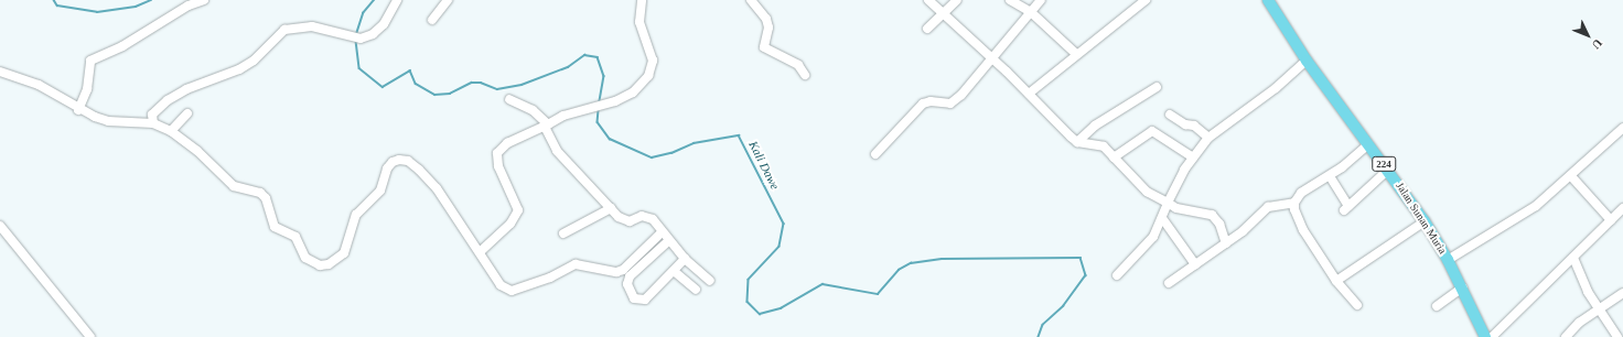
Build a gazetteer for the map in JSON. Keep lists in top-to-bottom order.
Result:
{
  "streets": {
    "main road": ["224", "Jalan Sunan Muria"]
  },
  "water": ["Kali Dawe"],
  "north": "bottom right"
}
